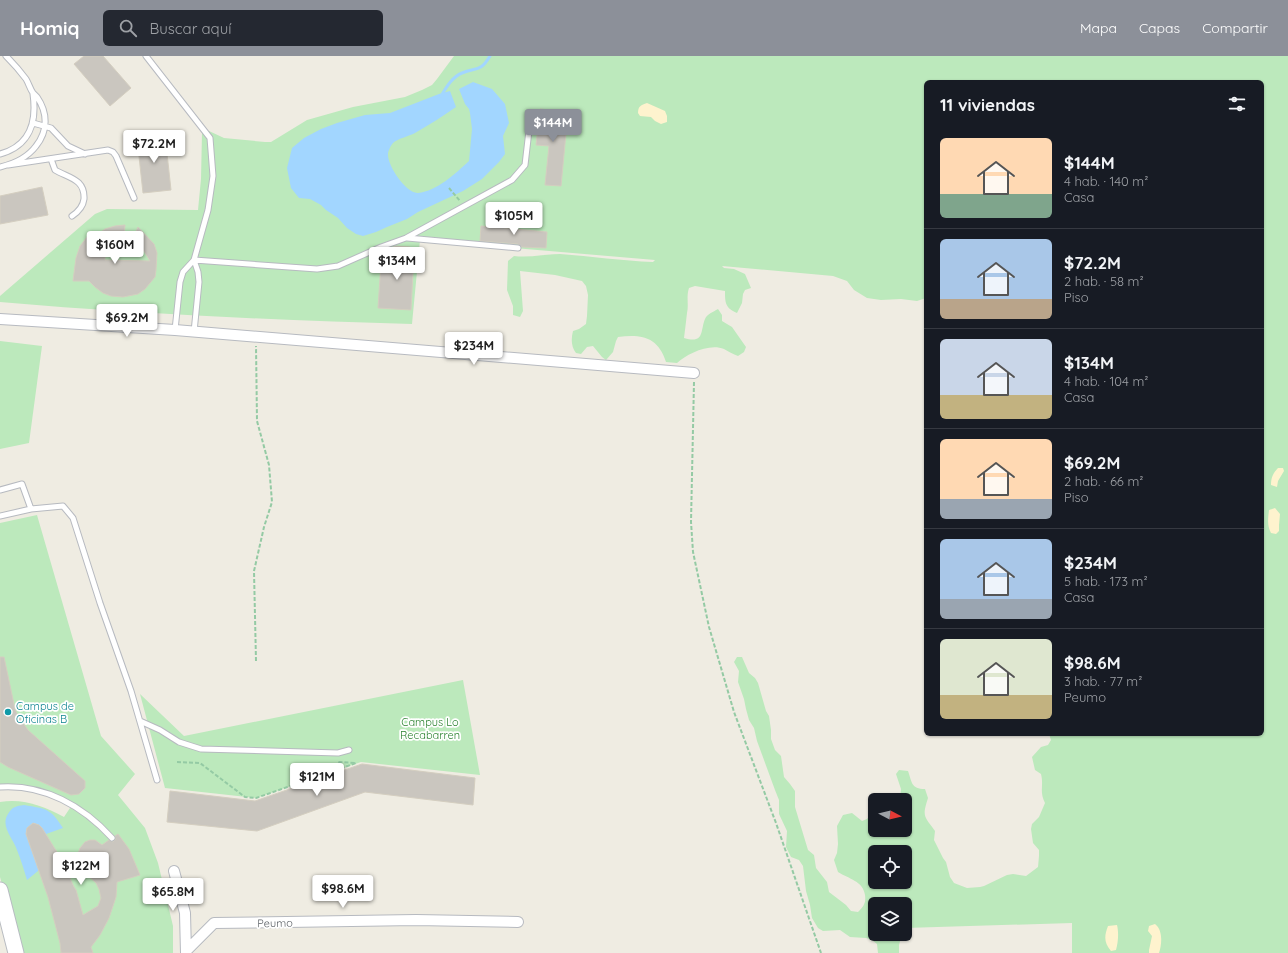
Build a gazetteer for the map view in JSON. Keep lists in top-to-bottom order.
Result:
{
  "streets": {
    "street": ["Peumo"]
  },
  "parks": ["Campus Lo Recabarren"],
  "places": ["Campus de Oficinas B"],
  "north": "right",
  "page": {
    "header": "Homiq",
    "search": "Buscar aquí",
    "nav": ["Mapa", "Capas", "Compartir"],
    "heading": "11 viviendas",
    "price": [
      "$144M",
      "$72.2M",
      "$105M",
      "$160M",
      "$134M",
      "$69.2M",
      "$234M",
      "$121M",
      "$122M",
      "$98.6M",
      "$65.8M"
    ],
    "list": [
      {
        "name": "$144M",
        "note": "4 hab. · 140 m² · Casa"
      },
      {
        "name": "$72.2M",
        "note": "2 hab. · 58 m² · Piso"
      },
      {
        "name": "$134M",
        "note": "4 hab. · 104 m² · Casa"
      },
      {
        "name": "$69.2M",
        "note": "2 hab. · 66 m² · Piso"
      },
      {
        "name": "$234M",
        "note": "5 hab. · 173 m² · Casa"
      },
      {
        "name": "$98.6M",
        "note": "3 hab. · 77 m² · Peumo"
      }
    ]
  }
}
